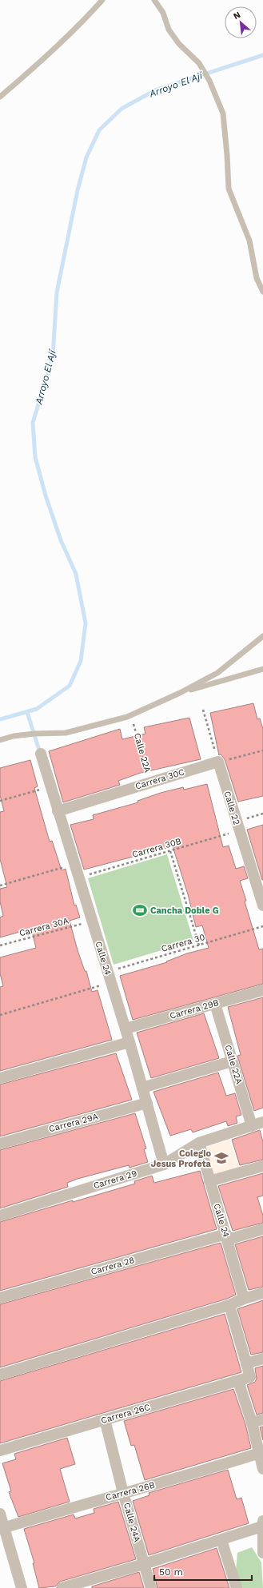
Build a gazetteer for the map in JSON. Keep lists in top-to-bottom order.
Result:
{
  "streets": {
    "street": [
      "Calle 22A",
      "Carrera 30C",
      "Calle 22",
      "Calle 24",
      "Carrera 29B",
      "Carrera 29A",
      "Carrera 29",
      "Carrera 28",
      "Carrera 26C",
      "Carrera 26B",
      "Calle 24A"
    ],
    "path": ["Carrera 30B", "Carrera 30A", "Carrera 30"]
  },
  "crossings": [
    ["Calle 22A", "Carrera 30C"],
    ["Calle 22A", "Carrera 29B"],
    ["Calle 22A", "Carrera 29"],
    ["Carrera 30C", "Calle 22"],
    ["Carrera 30C", "Calle 24"],
    ["Calle 22", "Carrera 30B"],
    ["Carrera 30B", "Calle 24"],
    ["Carrera 30A", "Calle 24"],
    ["Carrera 30", "Calle 24"],
    ["Calle 24", "Carrera 29B"],
    ["Calle 24", "Carrera 29A"],
    ["Calle 24", "Carrera 29"],
    ["Calle 24", "Carrera 28"],
    ["Carrera 26C", "Calle 24A"],
    ["Carrera 26B", "Calle 24A"]
  ],
  "water": ["Arroyo El Ají"],
  "places": {
    "sports": ["Cancha Doble G"],
    "school or university": ["Colegio Jesus Profeta"]
  },
  "scale_bar": "50 m",
  "north": "top left"
}
